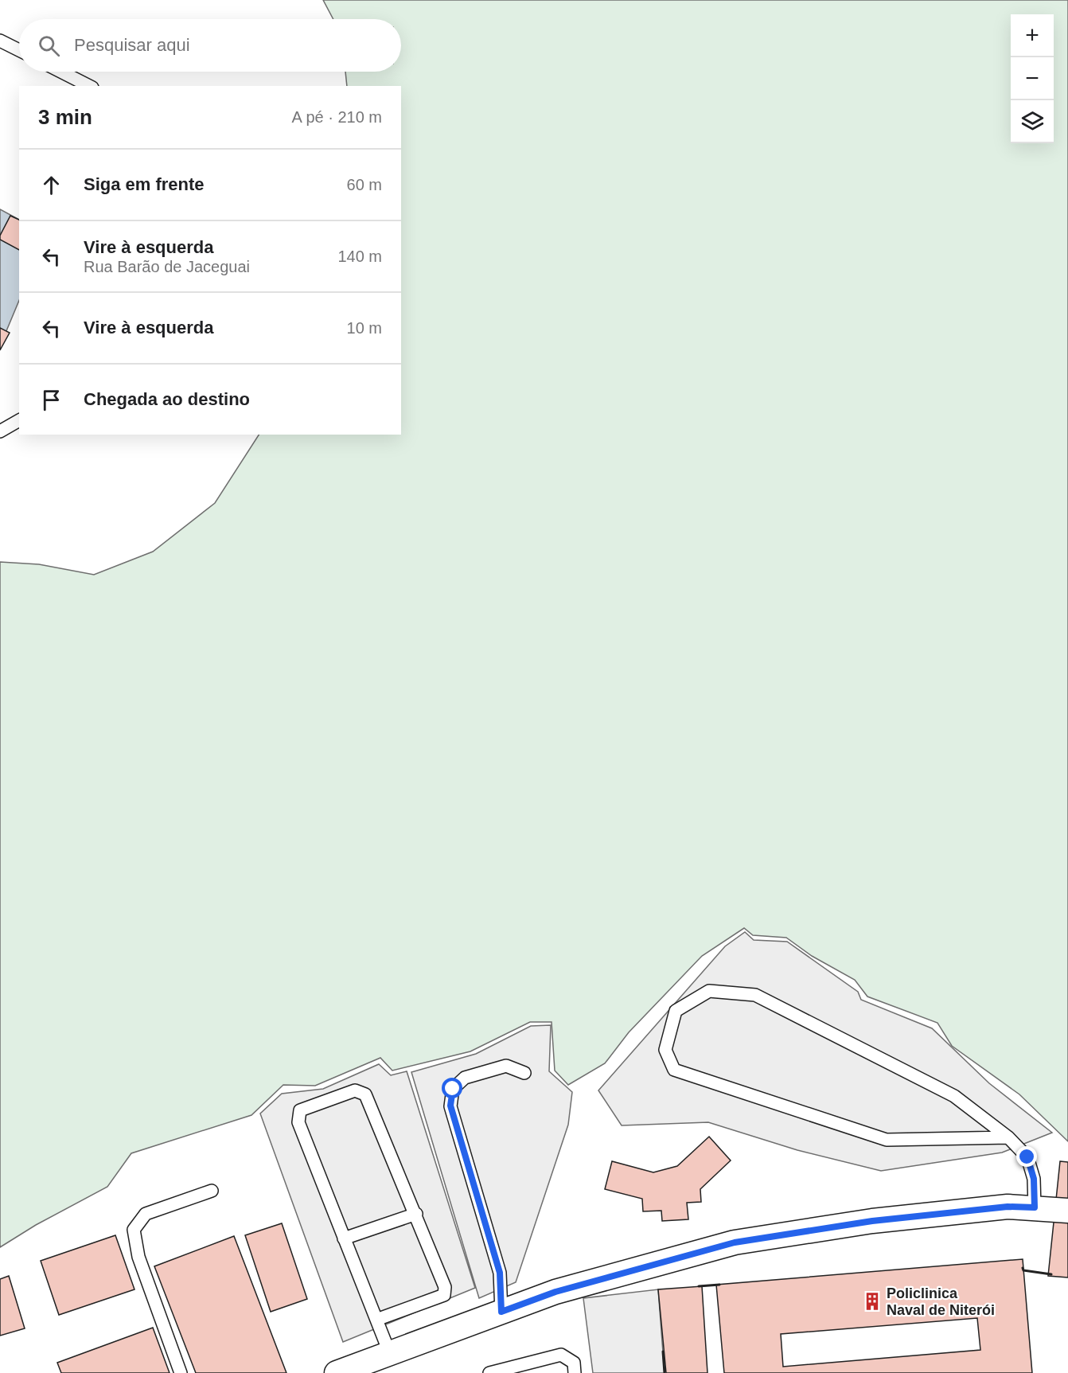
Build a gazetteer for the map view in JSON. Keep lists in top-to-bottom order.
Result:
{
  "places": {
    "building": ["Policlinica Naval de Niterói"]
  },
  "page": {
    "map_buttons": ["+", "−"],
    "search": "Pesquisar aqui",
    "heading": ["3 min", "A pé · 210 m"],
    "list": [
      ["Siga em frente", "60 m"],
      ["Vire à esquerda", "Rua Barão de Jaceguai", "140 m"],
      ["Vire à esquerda", "10 m"],
      "Chegada ao destino"
    ]
  }
}
